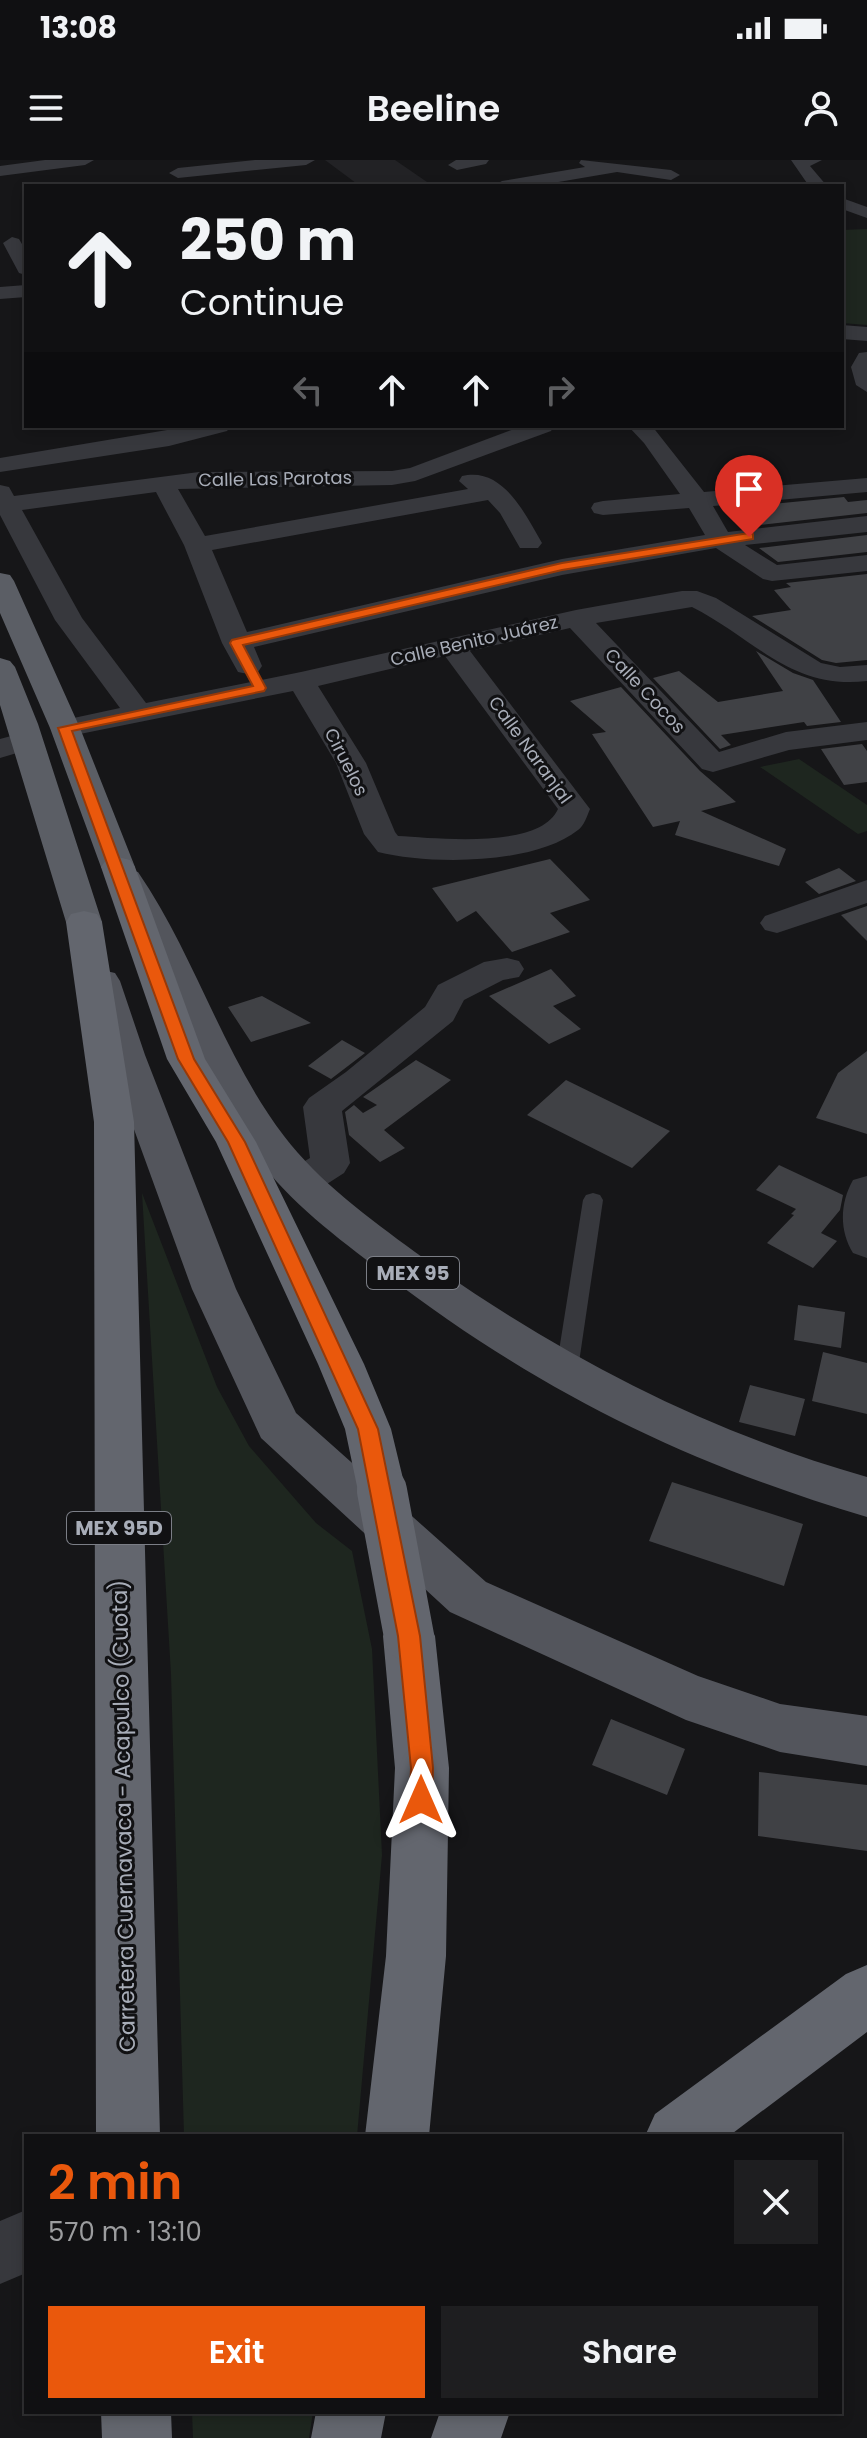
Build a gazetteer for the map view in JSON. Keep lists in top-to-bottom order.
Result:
{
  "streets": {
    "highway": ["MEX 95", "MEX 95D", "Carretera Cuernavaca - Acapulco (Cuota)"],
    "street": [
      "Calle Las Parotas",
      "Calle Benito Juárez",
      "Calle Cocos",
      "Calle Naranjal",
      "Ciruelos"
    ]
  },
  "crossings": [
    ["Calle Benito Juárez", "Calle Cocos"],
    ["Calle Benito Juárez", "Calle Naranjal"],
    ["Calle Benito Juárez", "Ciruelos"],
    ["Calle Benito Juárez", "MEX 95"],
    ["Calle Naranjal", "Ciruelos"]
  ],
  "page": {
    "status": "13:08",
    "header": "Beeline",
    "turn": ["250 m", "Continue"],
    "heading": ["2 min", "570 m · 13:10"],
    "buttons": ["Exit", "Share"]
  }
}
